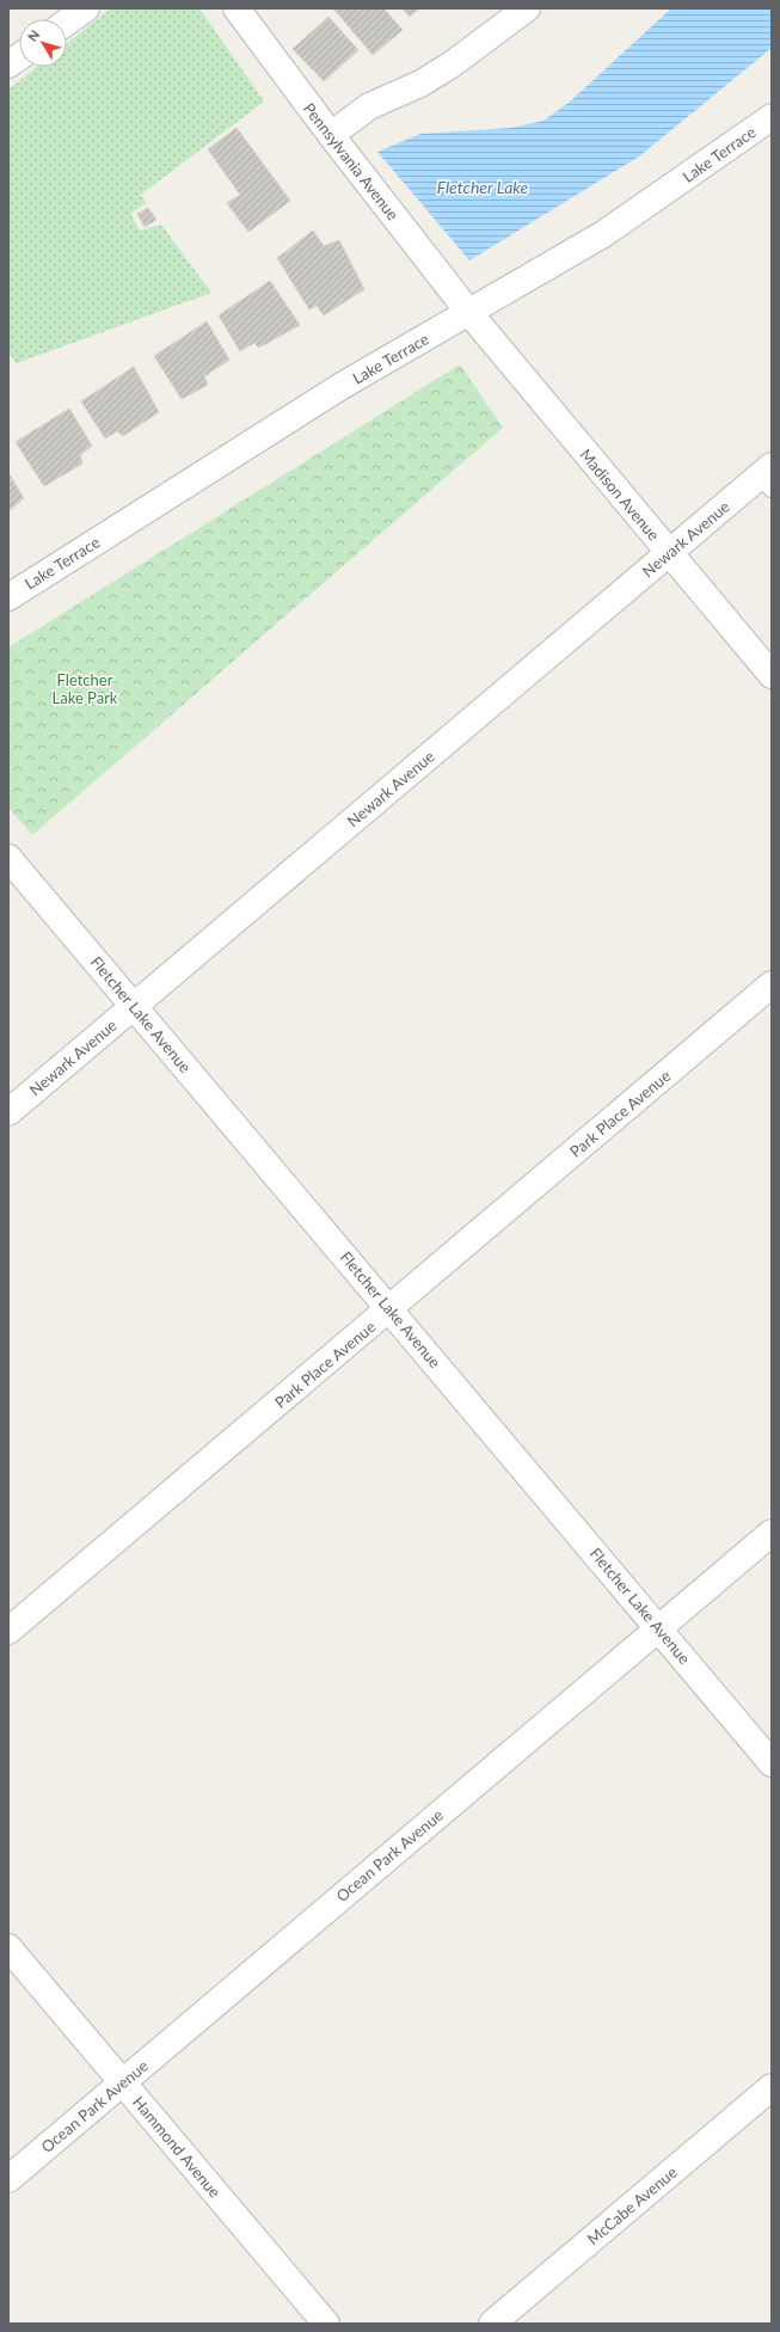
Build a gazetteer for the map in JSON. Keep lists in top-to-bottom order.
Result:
{
  "streets": {
    "street": [
      "Lake Terrace",
      "Pennsylvania Avenue",
      "Madison Avenue",
      "Newark Avenue",
      "Fletcher Lake Avenue",
      "Park Place Avenue",
      "Ocean Park Avenue",
      "Hammond Avenue",
      "McCabe Avenue"
    ]
  },
  "crossings": [
    ["Lake Terrace", "Pennsylvania Avenue"],
    ["Lake Terrace", "Madison Avenue"],
    ["Pennsylvania Avenue", "Madison Avenue"],
    ["Madison Avenue", "Newark Avenue"],
    ["Newark Avenue", "Fletcher Lake Avenue"],
    ["Fletcher Lake Avenue", "Park Place Avenue"],
    ["Fletcher Lake Avenue", "Ocean Park Avenue"],
    ["Ocean Park Avenue", "Hammond Avenue"]
  ],
  "water": ["Fletcher Lake"],
  "parks": ["Fletcher Lake Park"],
  "north": "top left"
}
